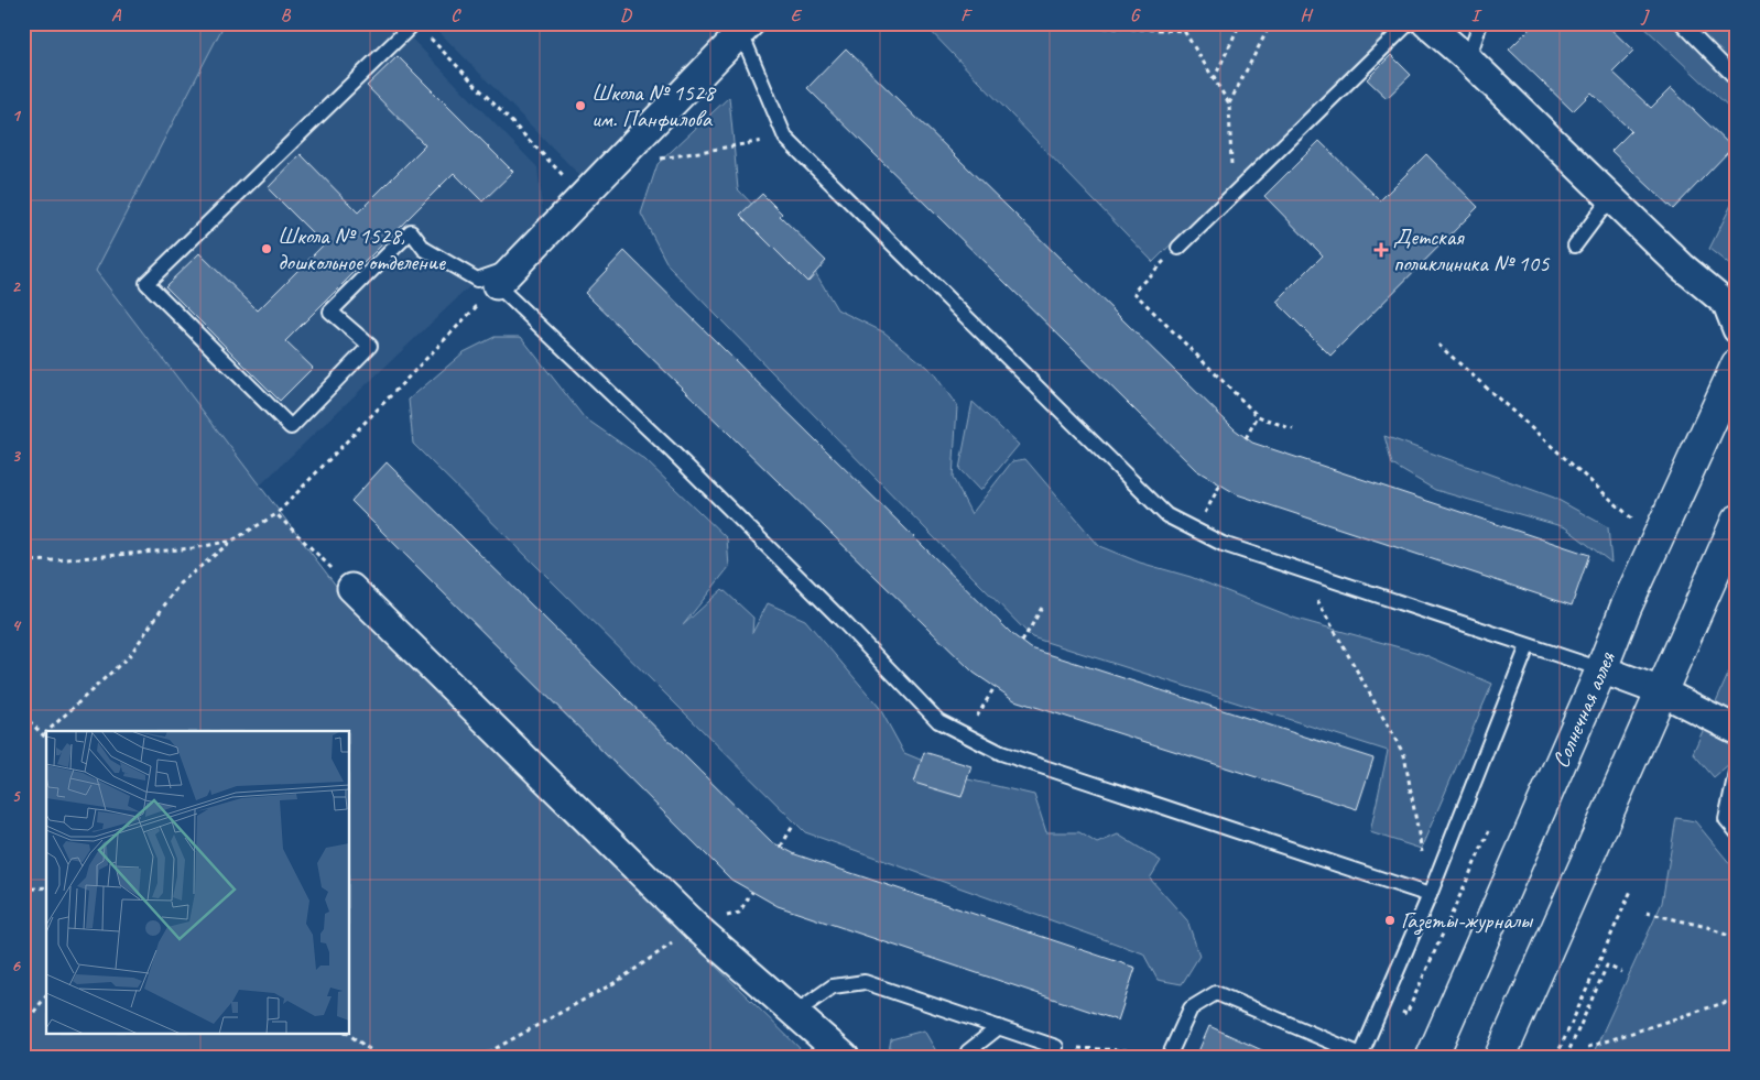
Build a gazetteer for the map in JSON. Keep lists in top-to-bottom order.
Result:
{
  "streets": {
    "main road": ["Солнечная аллея"]
  },
  "places": {
    "other": ["Школа № 1528 им. Панфилова", "Школа № 1528, дошкольное отделение", "Газеты-журналы"],
    "health": ["Детская поликлиника № 105"]
  },
  "grid": {
    "columns": [
      "A",
      "B",
      "C",
      "D",
      "E",
      "F",
      "G",
      "H",
      "I",
      "J"
    ],
    "rows": [
      "1",
      "2",
      "3",
      "4",
      "5",
      "6"
    ]
  }
}
